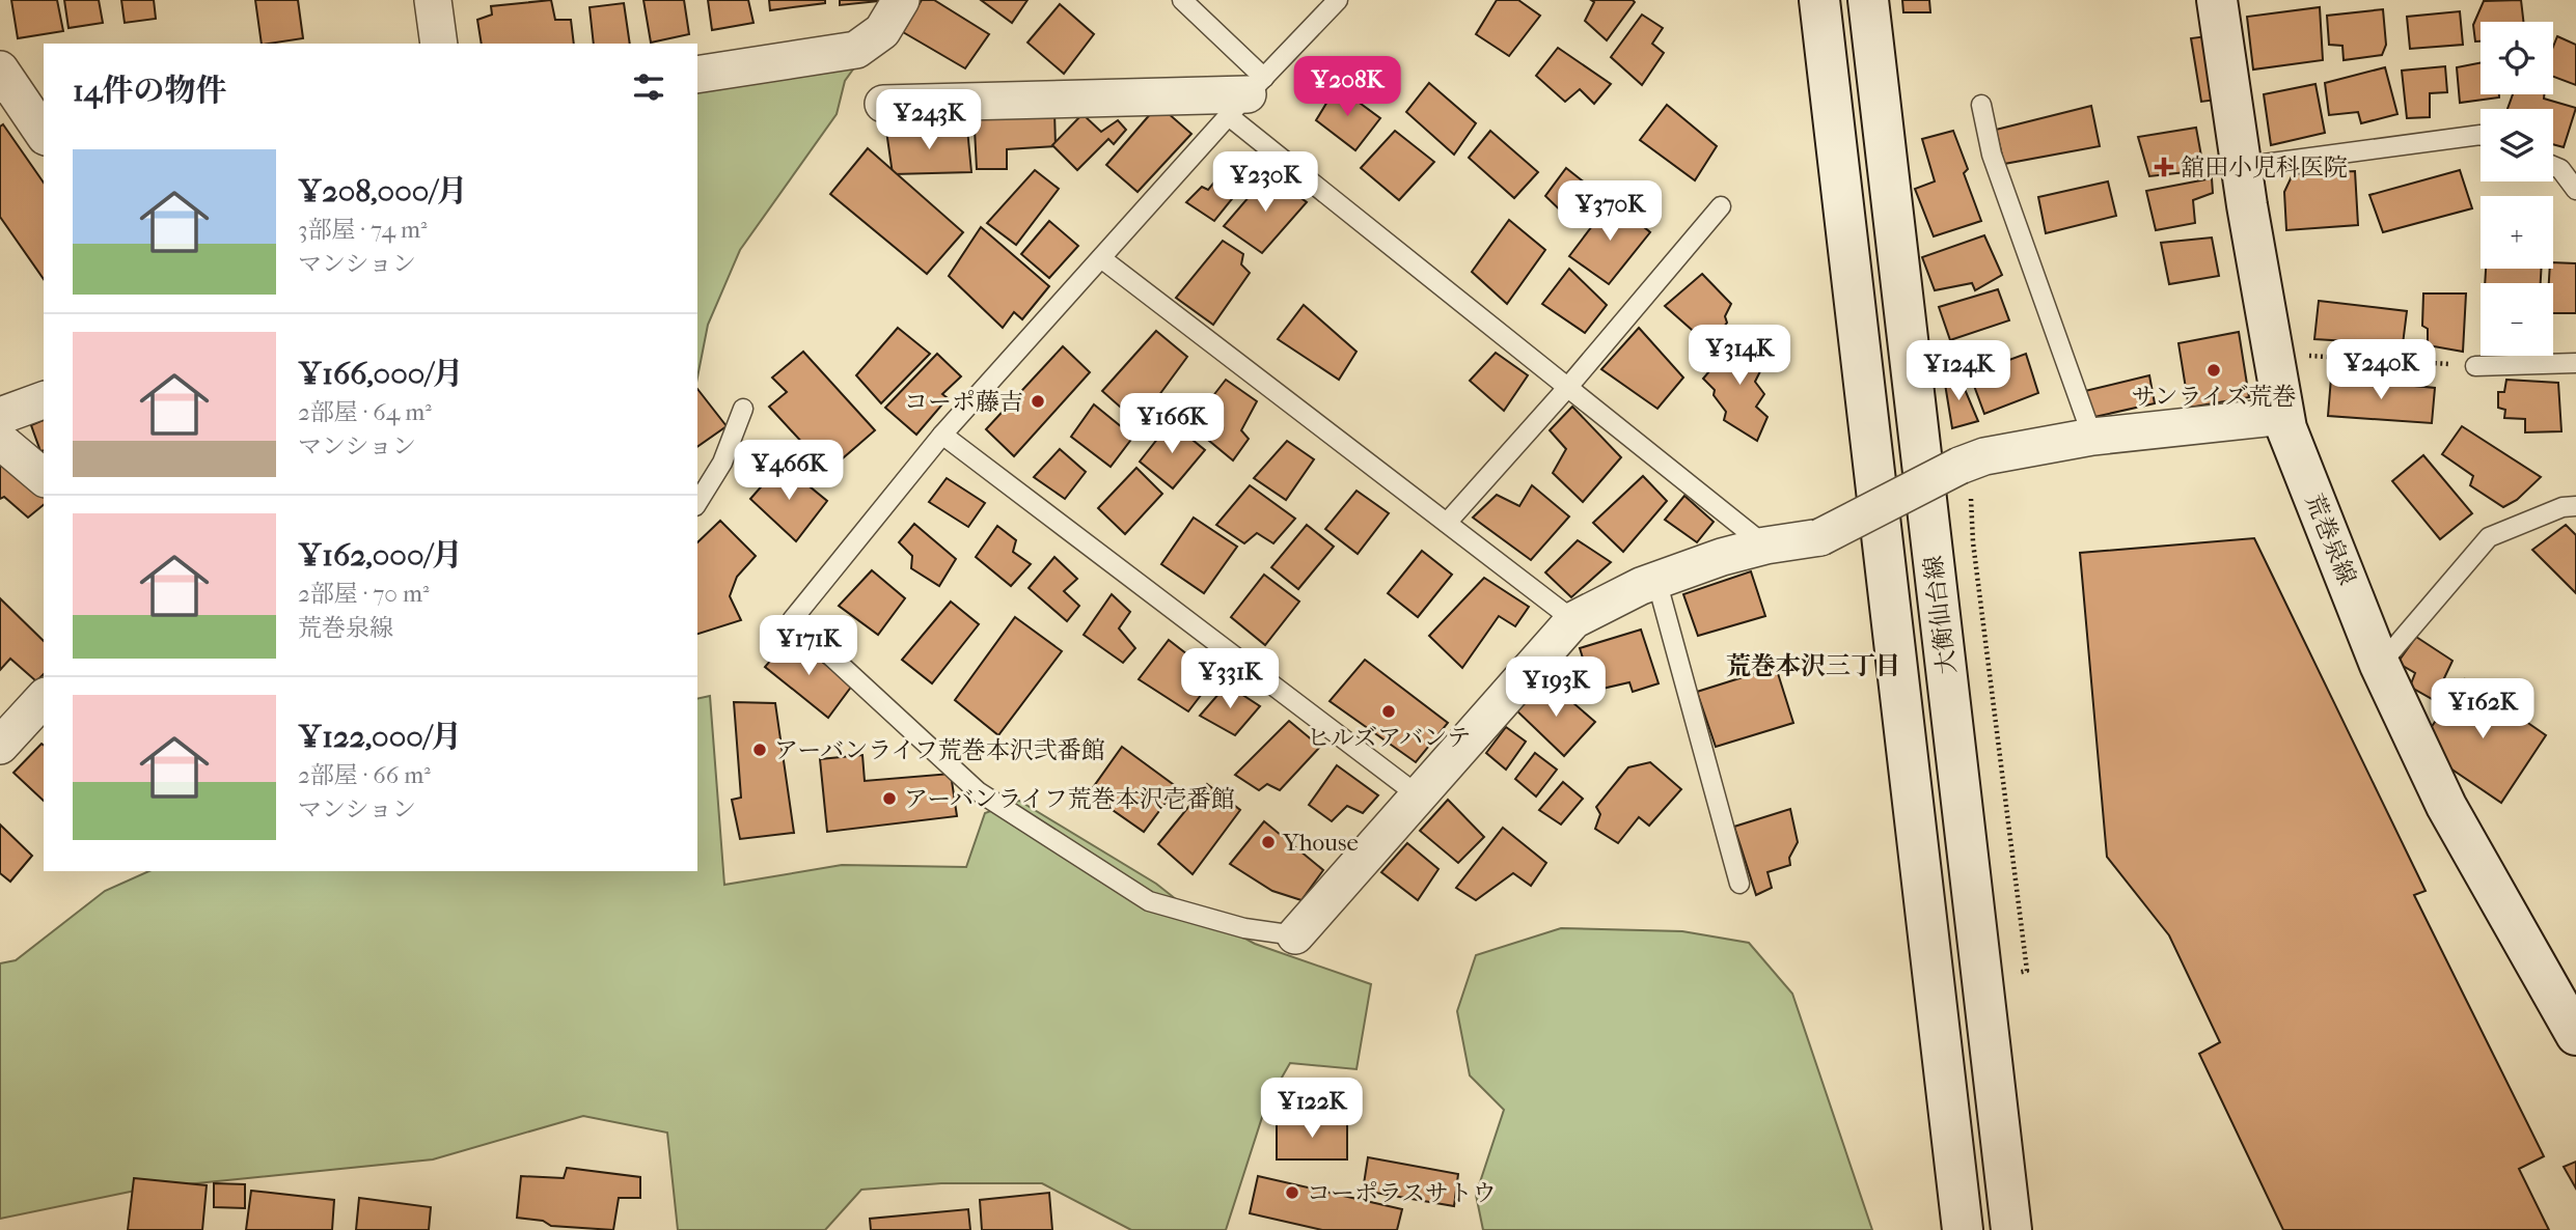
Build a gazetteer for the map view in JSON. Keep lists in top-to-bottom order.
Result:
{
  "streets": {
    "main road": ["荒巻泉線", "大衡仙台線"]
  },
  "districts": ["荒巻本沢三丁目"],
  "places": {
    "health": ["舘田小児科医院"],
    "other": [
      "サンライズ荒巻",
      "コーポ藤吉",
      "ヒルズアバンテ",
      "アーバンライフ荒巻本沢弐番館",
      "アーバンライフ荒巻本沢壱番館",
      "Yhouse",
      "コーポラスサトウ"
    ]
  },
  "page": {
    "map_buttons": ["+", "−"],
    "heading": "14件の物件",
    "price": [
      "¥208K",
      "¥243K",
      "¥230K",
      "¥370K",
      "¥314K",
      "¥240K",
      "¥124K",
      "¥166K",
      "¥466K",
      "¥171K",
      "¥331K",
      "¥193K",
      "¥162K",
      "¥122K"
    ],
    "list": [
      {
        "name": "¥208,000/月",
        "note": "3部屋 · 74 m² · マンション"
      },
      {
        "name": "¥166,000/月",
        "note": "2部屋 · 64 m² · マンション"
      },
      {
        "name": "¥162,000/月",
        "note": "2部屋 · 70 m² · 荒巻泉線"
      },
      {
        "name": "¥122,000/月",
        "note": "2部屋 · 66 m² · マンション"
      }
    ]
  }
}
